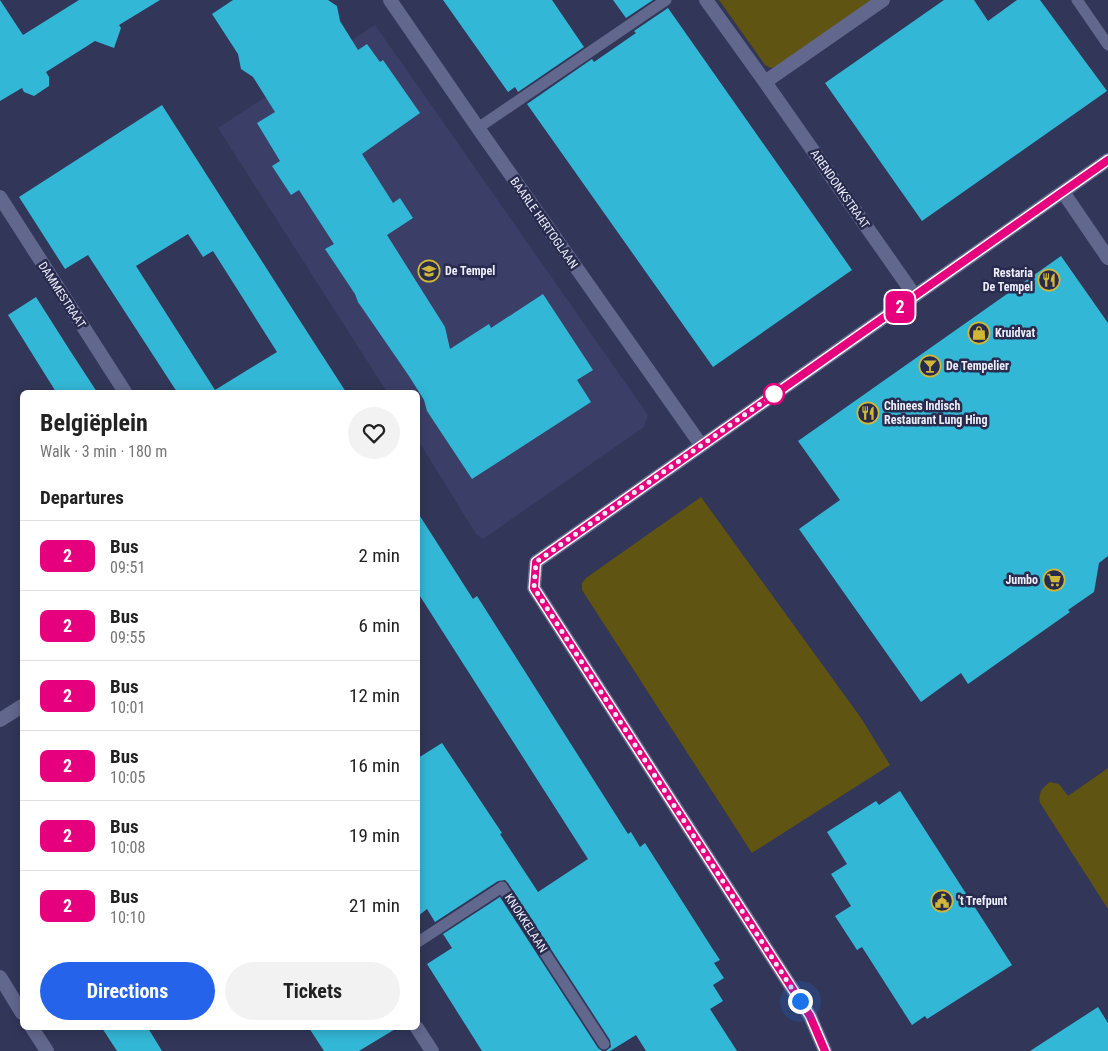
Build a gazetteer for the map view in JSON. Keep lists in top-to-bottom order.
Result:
{
  "streets": {
    "street": ["ARENDONKSTRAAT", "BAARLE HERTOGLAAN", "DAMMESTRAAT"],
    "lane": ["KNOKKELAAN"]
  },
  "places": {
    "school or university": ["De Tempel"],
    "restaurant": ["Restaria De Tempel", "Chinees Indisch Restaurant Lung Hing"],
    "shop": ["Kruidvat"],
    "bar": ["De Tempelier"],
    "supermarket": ["Jumbo"],
    "public building": ["'t Trefpunt"]
  },
  "lines": ["bus line 2"],
  "page": {
    "on_map": "2",
    "heading": [
      ["Belgiëplein", "Walk · 3 min · 180 m"],
      "Departures"
    ],
    "list": [
      {
        "mark": "2",
        "name": "Bus",
        "note": "09:51",
        "value": "2 min"
      },
      {
        "mark": "2",
        "name": "Bus",
        "note": "09:55",
        "value": "6 min"
      },
      {
        "mark": "2",
        "name": "Bus",
        "note": "10:01",
        "value": "12 min"
      },
      {
        "mark": "2",
        "name": "Bus",
        "note": "10:05",
        "value": "16 min"
      },
      {
        "mark": "2",
        "name": "Bus",
        "note": "10:08",
        "value": "19 min"
      },
      {
        "mark": "2",
        "name": "Bus",
        "note": "10:10",
        "value": "21 min"
      }
    ],
    "buttons": ["Directions", "Tickets"]
  }
}
